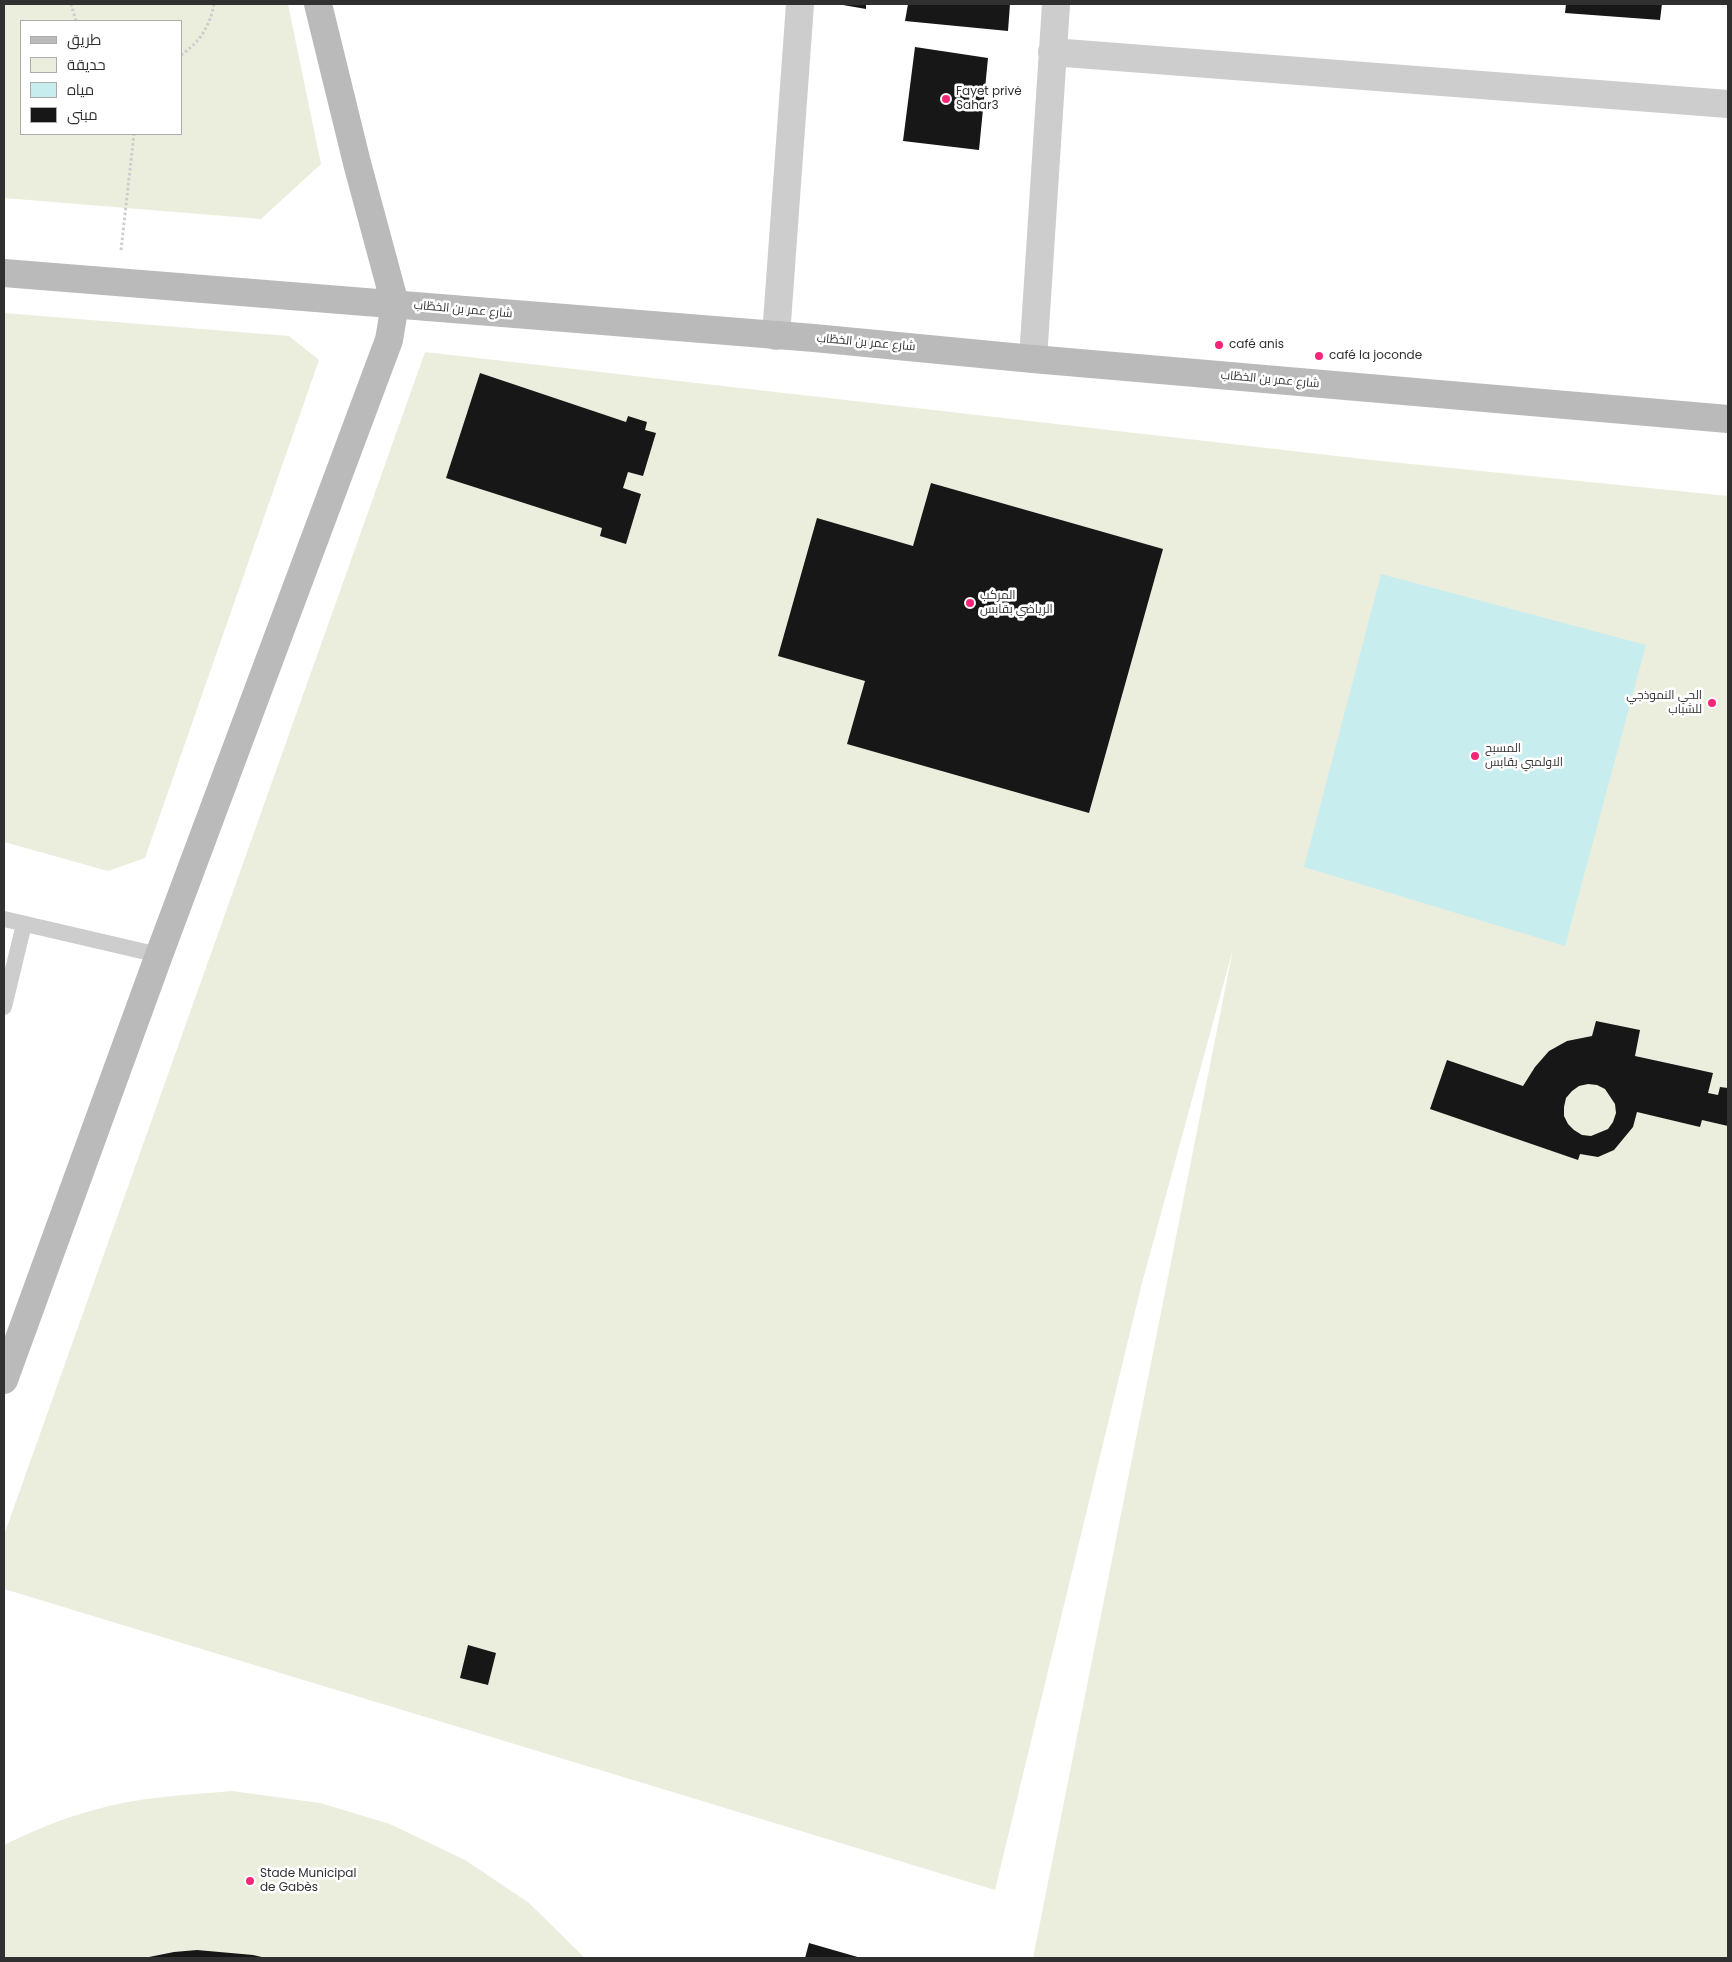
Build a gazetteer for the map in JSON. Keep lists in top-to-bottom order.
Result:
{
  "streets": {
    "street": ["شارع عمر بن الخطّاب"]
  },
  "places": [
    "Fayet privė Sahar3",
    "café anis",
    "café la joconde",
    "المركب الرياضي بقابس",
    "الحي النموذجي للشباب",
    "المسبح الاولمبي بقابس",
    "Stade Municipal de Gabès"
  ],
  "legend": [
    "طريق",
    "حديقة",
    "مياه",
    "مبنى"
  ]
}
